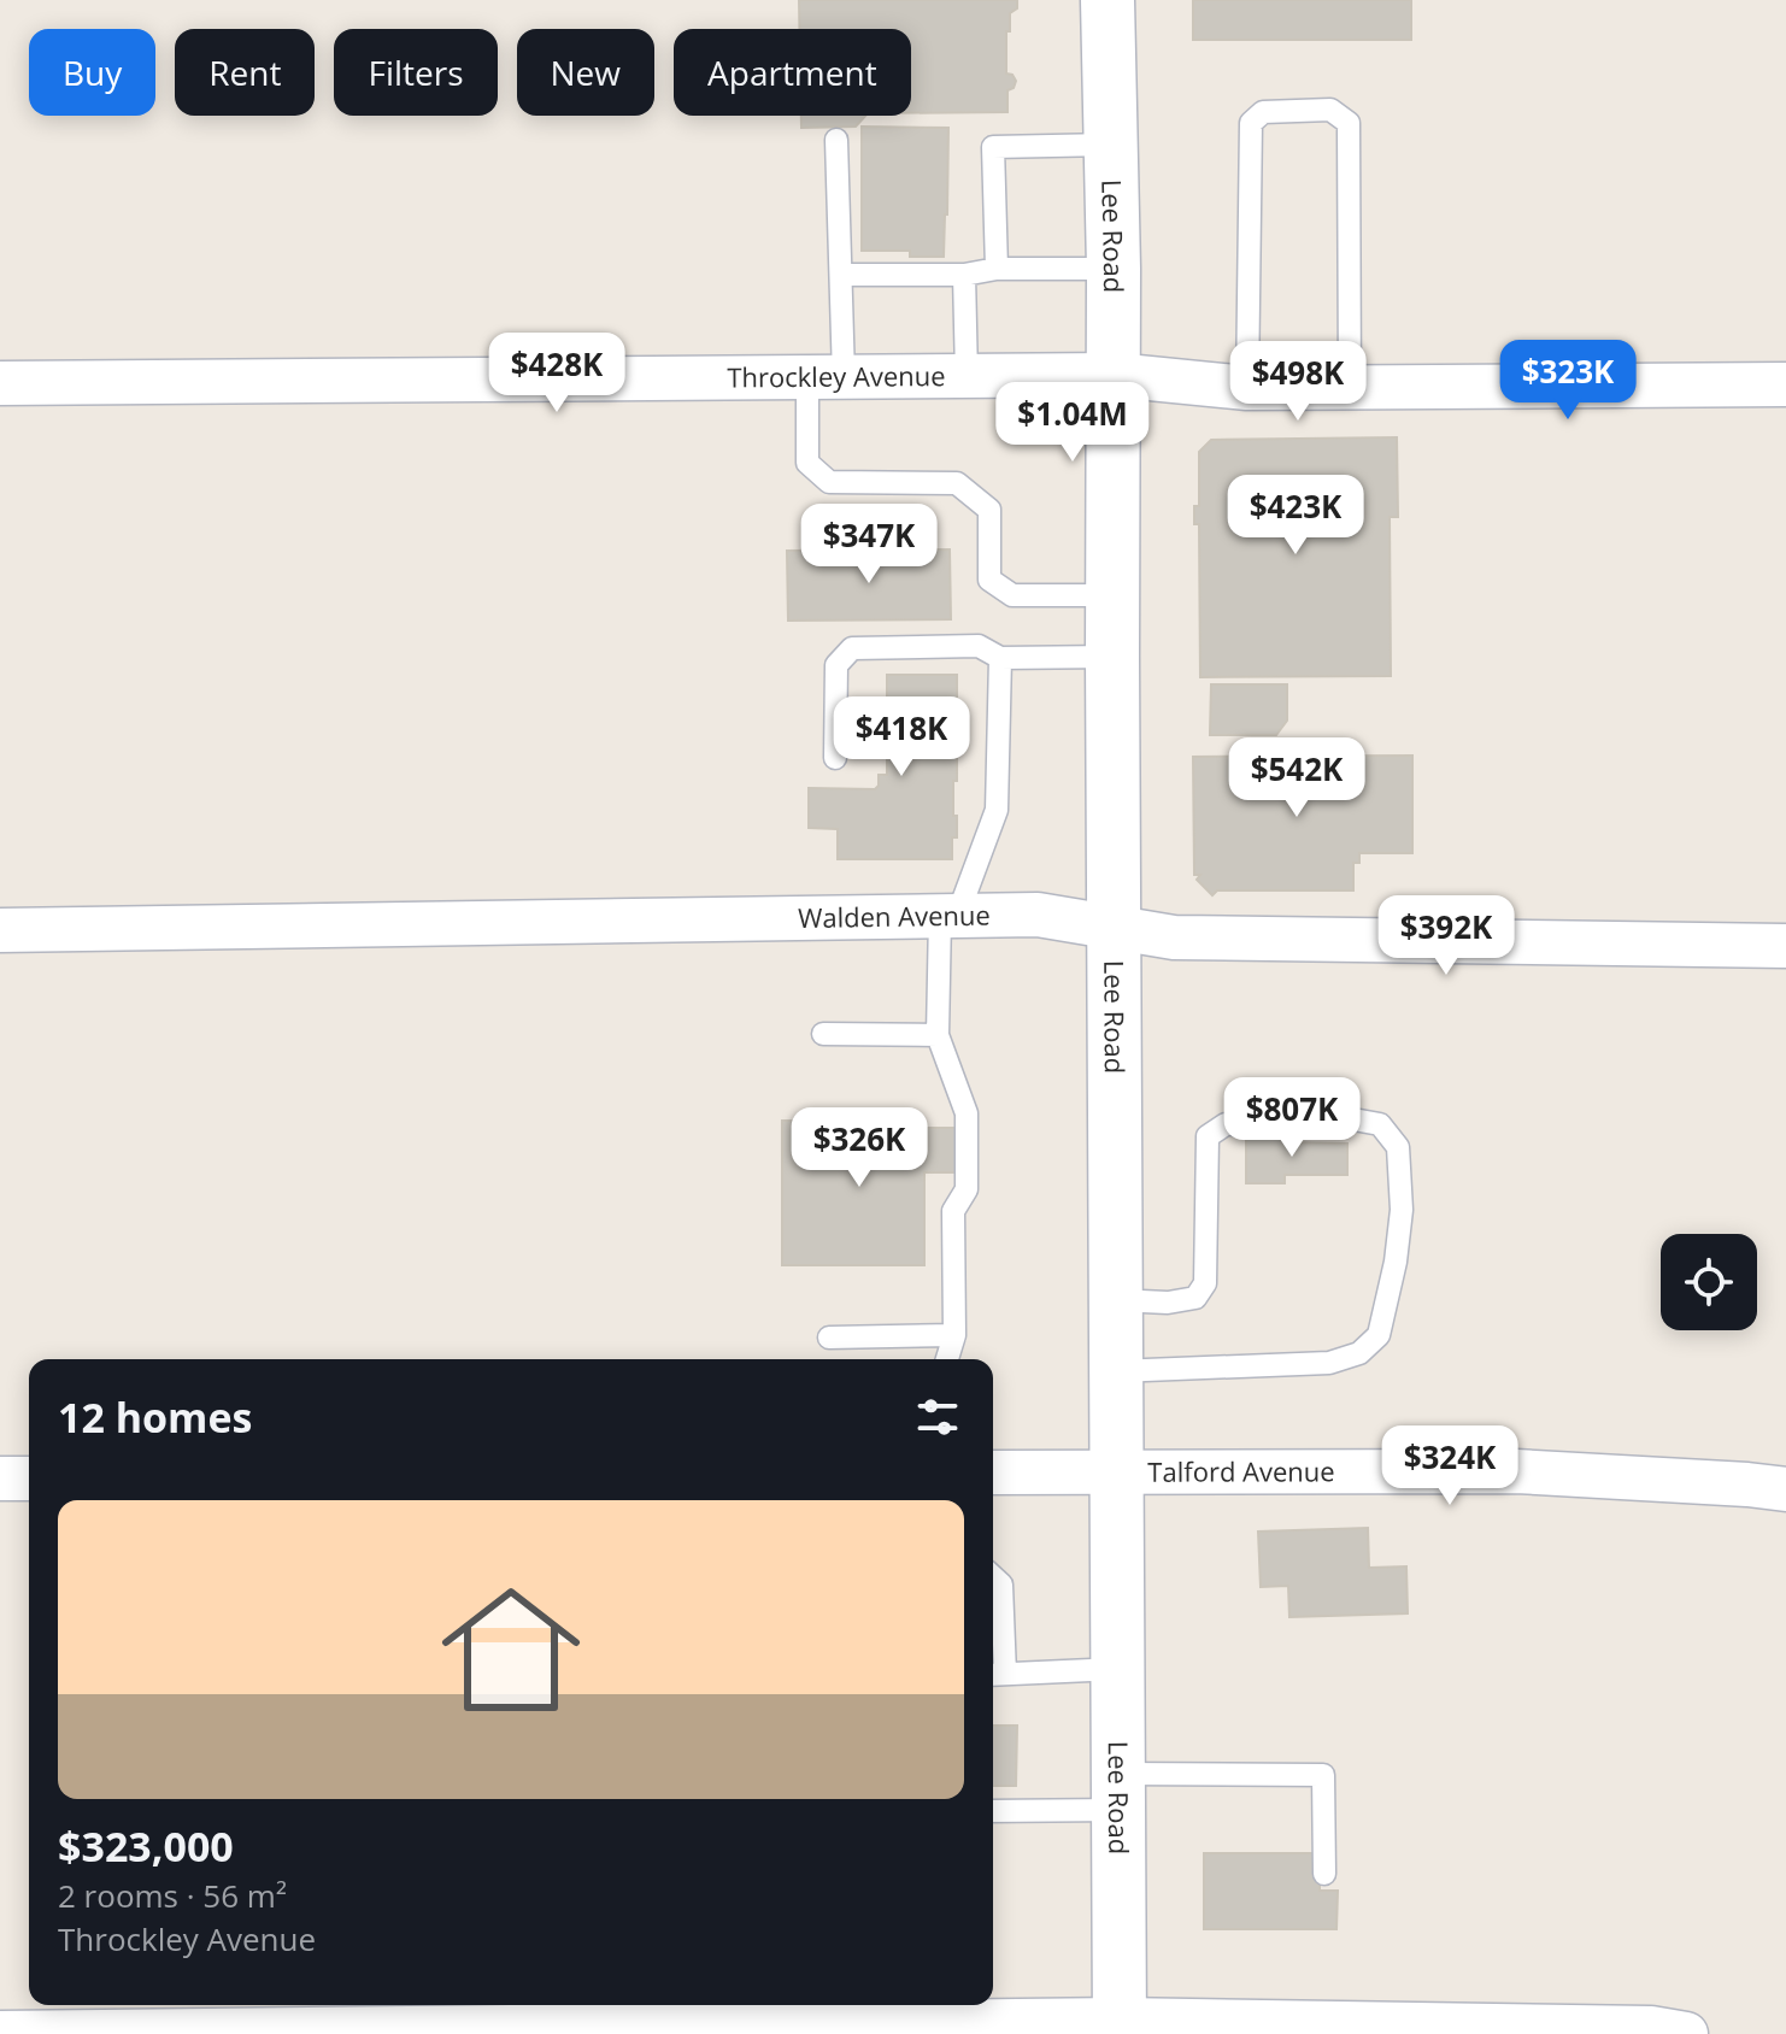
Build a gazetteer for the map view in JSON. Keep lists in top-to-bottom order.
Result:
{
  "streets": {
    "main road": ["Lee Road"],
    "street": ["Throckley Avenue", "Walden Avenue", "Talford Avenue"]
  },
  "crossings": [
    ["Lee Road", "Throckley Avenue"],
    ["Lee Road", "Walden Avenue"],
    ["Lee Road", "Talford Avenue"]
  ],
  "page": {
    "chip": [
      "Buy",
      "Rent",
      "Filters",
      "New",
      "Apartment"
    ],
    "price": [
      "$428K",
      "$323K",
      "$498K",
      "$1.04M",
      "$423K",
      "$347K",
      "$418K",
      "$542K",
      "$392K",
      "$807K",
      "$326K",
      "$324K"
    ],
    "heading": "12 homes",
    "list": [
      {
        "name": "$323,000",
        "note": "2 rooms · 56 m² · Throckley Avenue"
      }
    ]
  }
}
